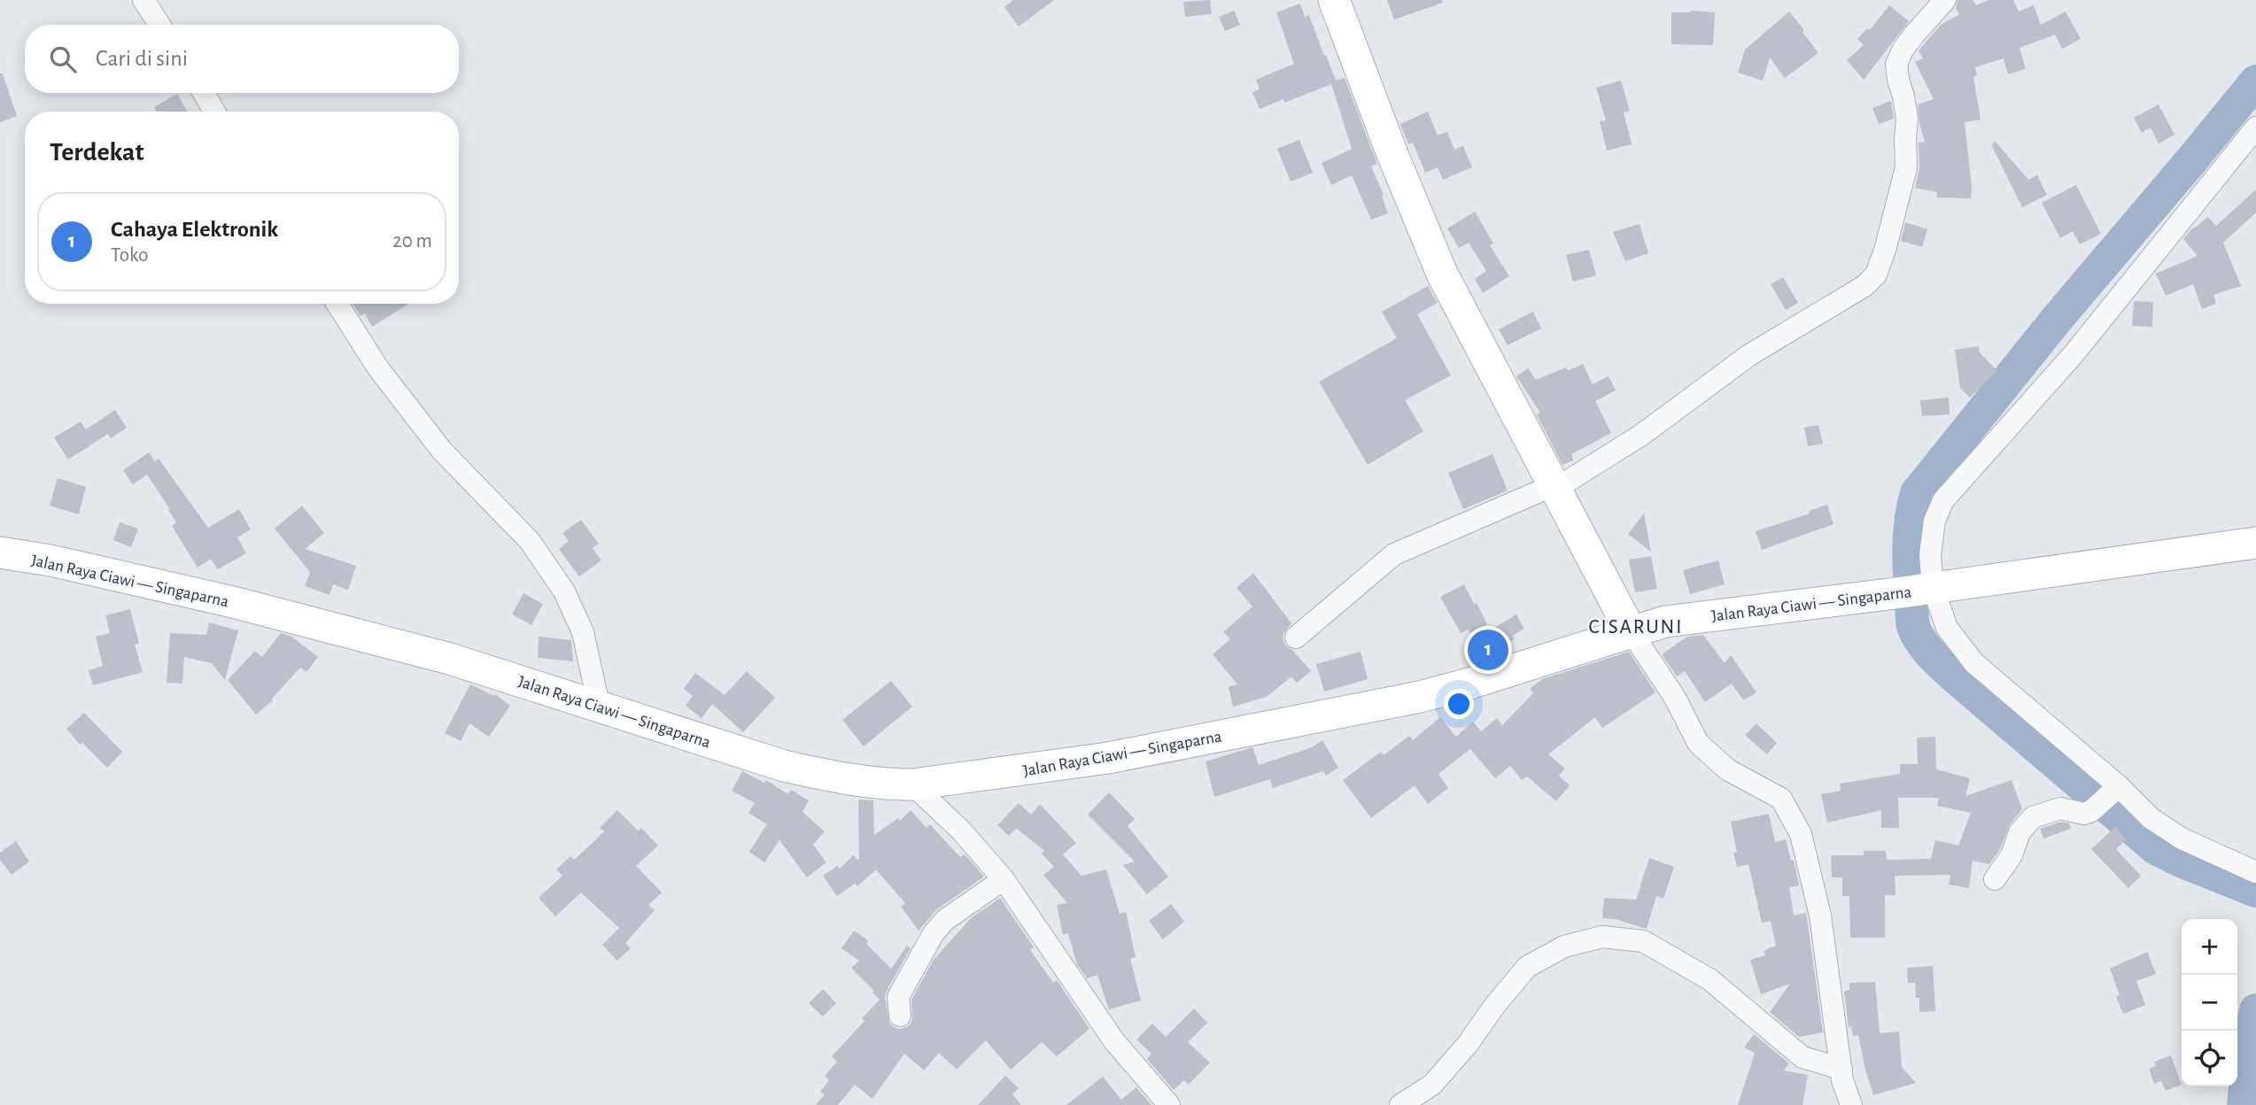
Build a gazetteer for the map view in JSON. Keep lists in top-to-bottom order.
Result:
{
  "streets": {
    "main road": ["Jalan Raya Ciawi — Singaparna"]
  },
  "districts": ["CISARUNI"],
  "page": {
    "search": "Cari di sini",
    "heading": "Terdekat",
    "list": [
      {
        "mark": "1",
        "name": "Cahaya Elektronik",
        "note": "Toko",
        "value": "20 m"
      }
    ],
    "pins": "1",
    "map_buttons": ["+", "−"]
  }
}
